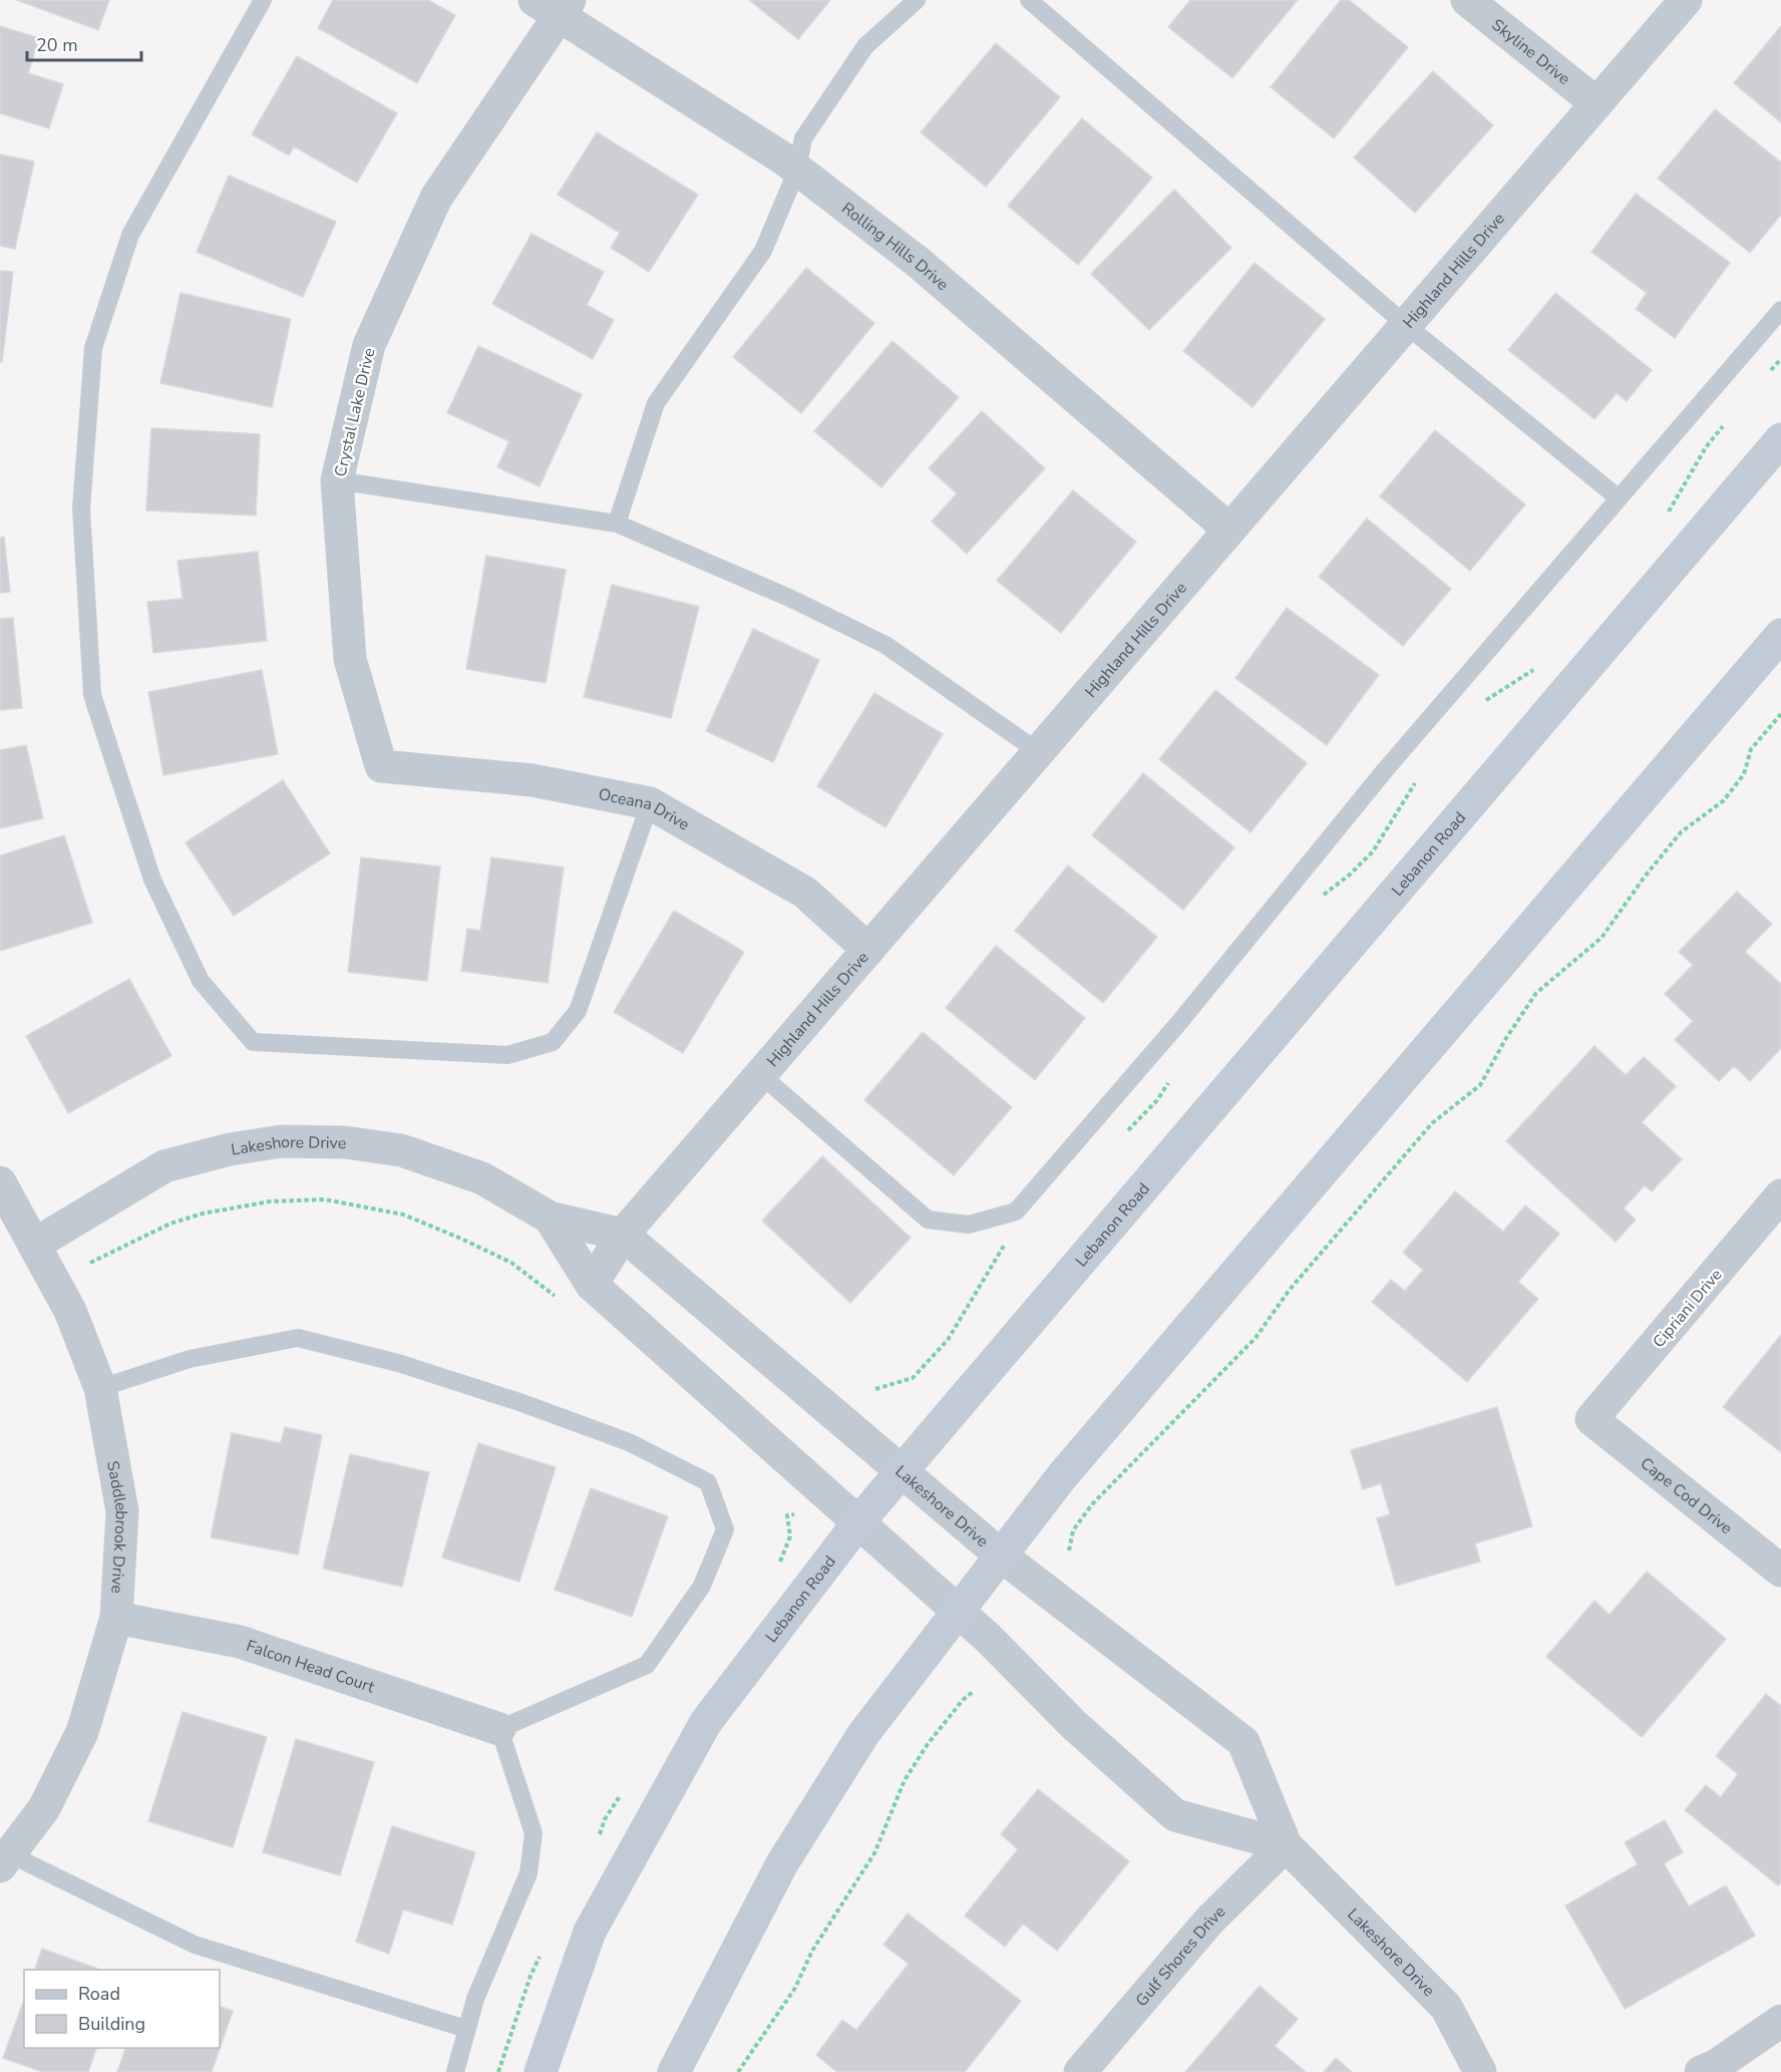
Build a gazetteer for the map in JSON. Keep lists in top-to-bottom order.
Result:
{
  "streets": {
    "main road": ["Lebanon Road"],
    "street": [
      "Skyline Drive",
      "Rolling Hills Drive",
      "Highland Hills Drive",
      "Crystal Lake Drive",
      "Oceana Drive",
      "Lakeshore Drive",
      "Cipriani Drive",
      "Cape Cod Drive",
      "Saddlebrook Drive",
      "Falcon Head Court",
      "Gulf Shores Drive"
    ]
  },
  "crossings": [
    ["Skyline Drive", "Highland Hills Drive"],
    ["Rolling Hills Drive", "Highland Hills Drive"],
    ["Rolling Hills Drive", "Crystal Lake Drive"],
    ["Highland Hills Drive", "Oceana Drive"],
    ["Highland Hills Drive", "Lakeshore Drive"],
    ["Crystal Lake Drive", "Oceana Drive"],
    ["Lebanon Road", "Lakeshore Drive"],
    ["Lakeshore Drive", "Saddlebrook Drive"],
    ["Lakeshore Drive", "Gulf Shores Drive"],
    ["Cipriani Drive", "Cape Cod Drive"],
    ["Saddlebrook Drive", "Falcon Head Court"]
  ],
  "legend": ["Road", "Building"],
  "scale_bar": "20 m"
}
